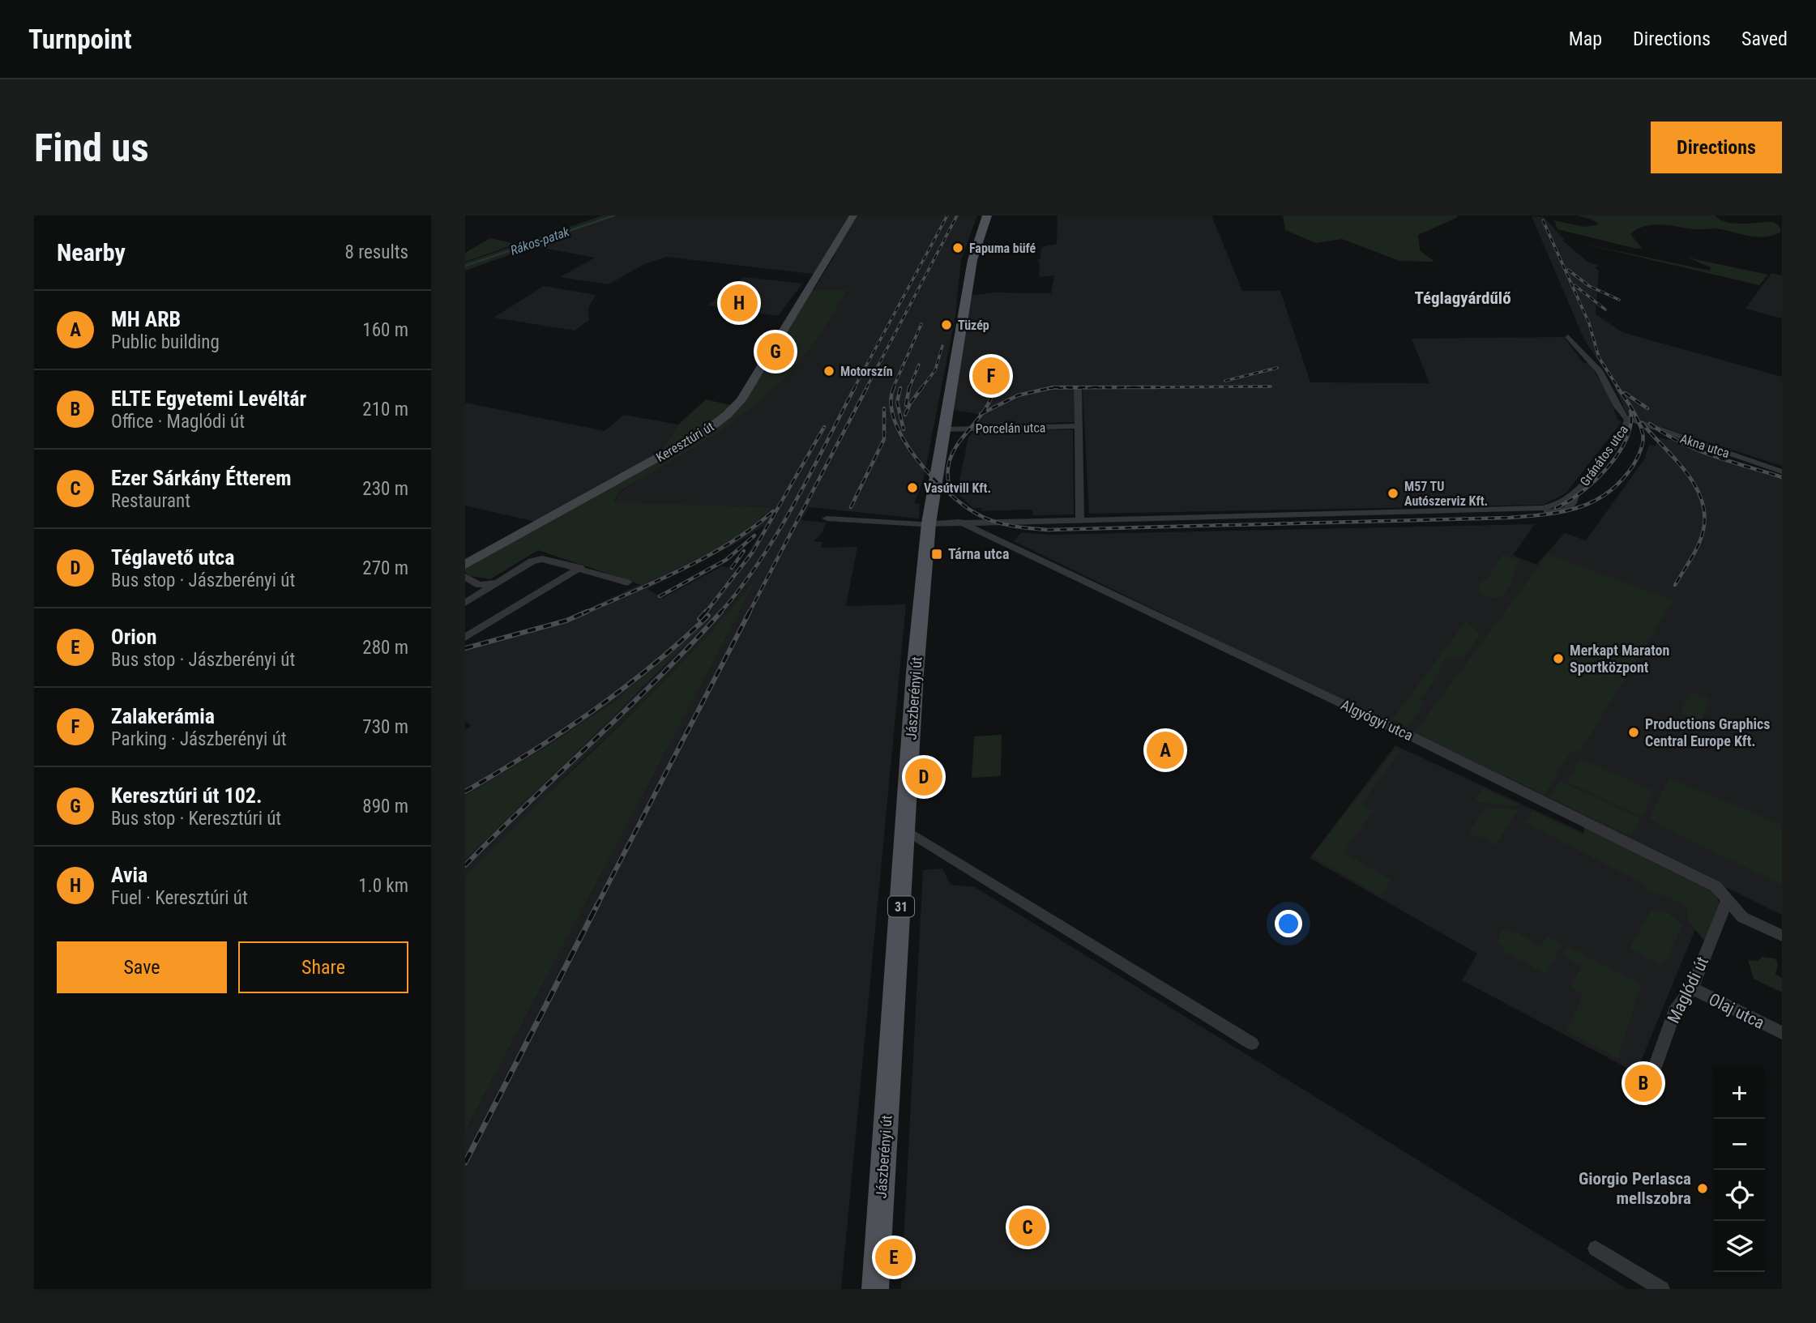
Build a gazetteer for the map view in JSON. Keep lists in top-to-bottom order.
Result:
{
  "streets": {
    "main road": ["Keresztúri út", "Jászberényi út", "31"],
    "street": [
      "Porcelán utca",
      "Akna utca",
      "Gránátos utca",
      "Algyógyi utca",
      "Maglódi út",
      "Olaj utca"
    ]
  },
  "crossings": [
    ["Porcelán utca", "Jászberényi út"],
    ["Akna utca", "Gránátos utca"],
    ["Algyógyi utca", "Maglódi út"],
    ["Maglódi út", "Olaj utca"]
  ],
  "districts": ["Téglagyárdűlő"],
  "water": ["Rákos-patak"],
  "places": {
    "other": [
      "Fapuma büfé",
      "Tüzép",
      "Motorszín",
      "Vasútvill Kft.",
      "M57 TU Autószerviz Kft.",
      "Merkapt Maraton Sportközpont",
      "Productions Graphics Central Europe Kft.",
      "Giorgio Perlasca mellszobra"
    ],
    "transit": ["Tárna utca"]
  },
  "page": {
    "header": "Turnpoint",
    "nav": ["Map", "Directions", "Saved"],
    "buttons": [
      "Directions",
      ["Save", "Share"]
    ],
    "title": "Find us",
    "heading": ["Nearby", "8 results"],
    "pins": [
      "H",
      "G",
      "F",
      "A",
      "D",
      "B",
      "C",
      "E"
    ],
    "list": [
      {
        "mark": "A",
        "name": "MH ARB",
        "note": "Public building",
        "value": "160 m"
      },
      {
        "mark": "B",
        "name": "ELTE Egyetemi Levéltár",
        "note": "Office · Maglódi út",
        "value": "210 m"
      },
      {
        "mark": "C",
        "name": "Ezer Sárkány Étterem",
        "note": "Restaurant",
        "value": "230 m"
      },
      {
        "mark": "D",
        "name": "Téglavető utca",
        "note": "Bus stop · Jászberényi út",
        "value": "270 m"
      },
      {
        "mark": "E",
        "name": "Orion",
        "note": "Bus stop · Jászberényi út",
        "value": "280 m"
      },
      {
        "mark": "F",
        "name": "Zalakerámia",
        "note": "Parking · Jászberényi út",
        "value": "730 m"
      },
      {
        "mark": "G",
        "name": "Keresztúri út 102.",
        "note": "Bus stop · Keresztúri út",
        "value": "890 m"
      },
      {
        "mark": "H",
        "name": "Avia",
        "note": "Fuel · Keresztúri út",
        "value": "1.0 km"
      }
    ],
    "map_buttons": ["+", "−"]
  }
}
